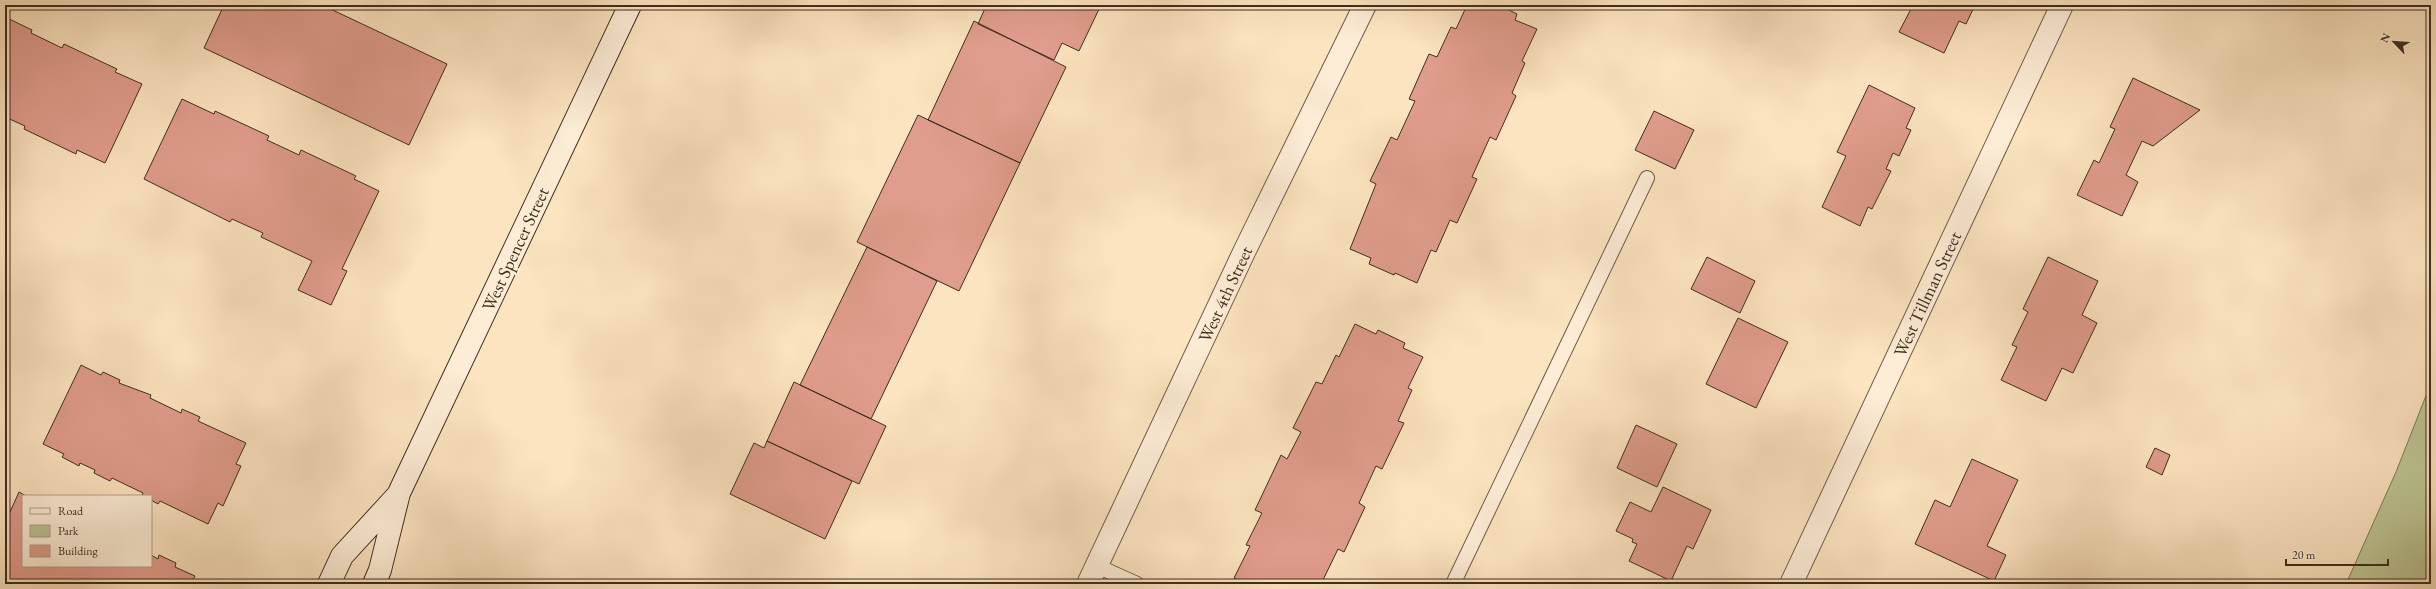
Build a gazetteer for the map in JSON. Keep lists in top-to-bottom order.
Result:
{
  "streets": {
    "street": ["West Spencer Street", "West 4th Street", "West Tillman Street"]
  },
  "legend": ["Road", "Park", "Building"],
  "scale_bar": "20 m",
  "north": "top left"
}
